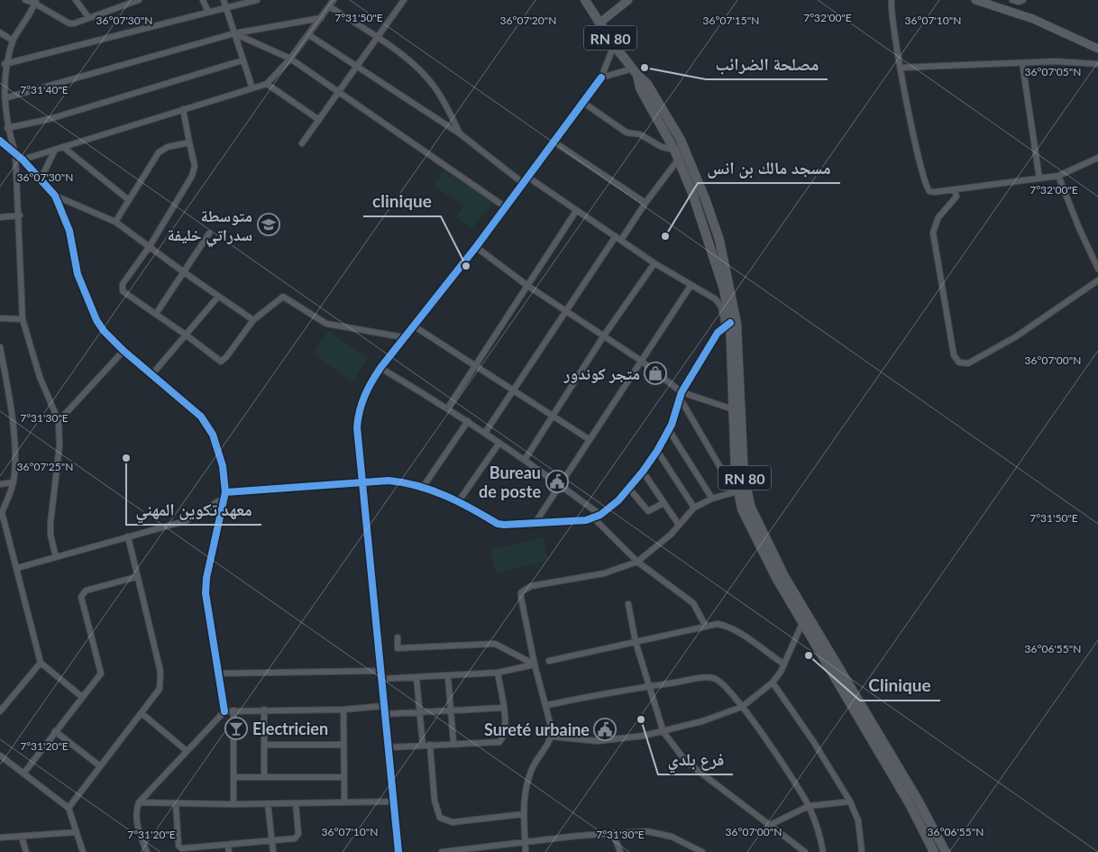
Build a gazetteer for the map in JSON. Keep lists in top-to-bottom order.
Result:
{
  "streets": {
    "main road": ["RN 80"]
  },
  "places": {
    "other": [
      "مصلحة الضرائب",
      "مسجد مالك بن انس",
      "clinique",
      "معهد تكوين المهني",
      "Clinique",
      "فرع بلدي"
    ],
    "school or university": ["متوسطة سدراتي خليفة"],
    "shop": ["متجر كوندور"],
    "public building": ["Bureau de poste", "Sureté urbaine"],
    "bar": ["Electricien"]
  },
  "coordinates": [
    "7°32'00\"E",
    "7°31'50\"E",
    "36°07'30\"N",
    "36°07'20\"N",
    "36°07'15\"N",
    "36°07'10\"N",
    "36°07'05\"N",
    "7°31'40\"E",
    "36°07'00\"N",
    "7°31'30\"E",
    "36°07'25\"N",
    "36°06'55\"N",
    "7°31'20\"E"
  ]
}
